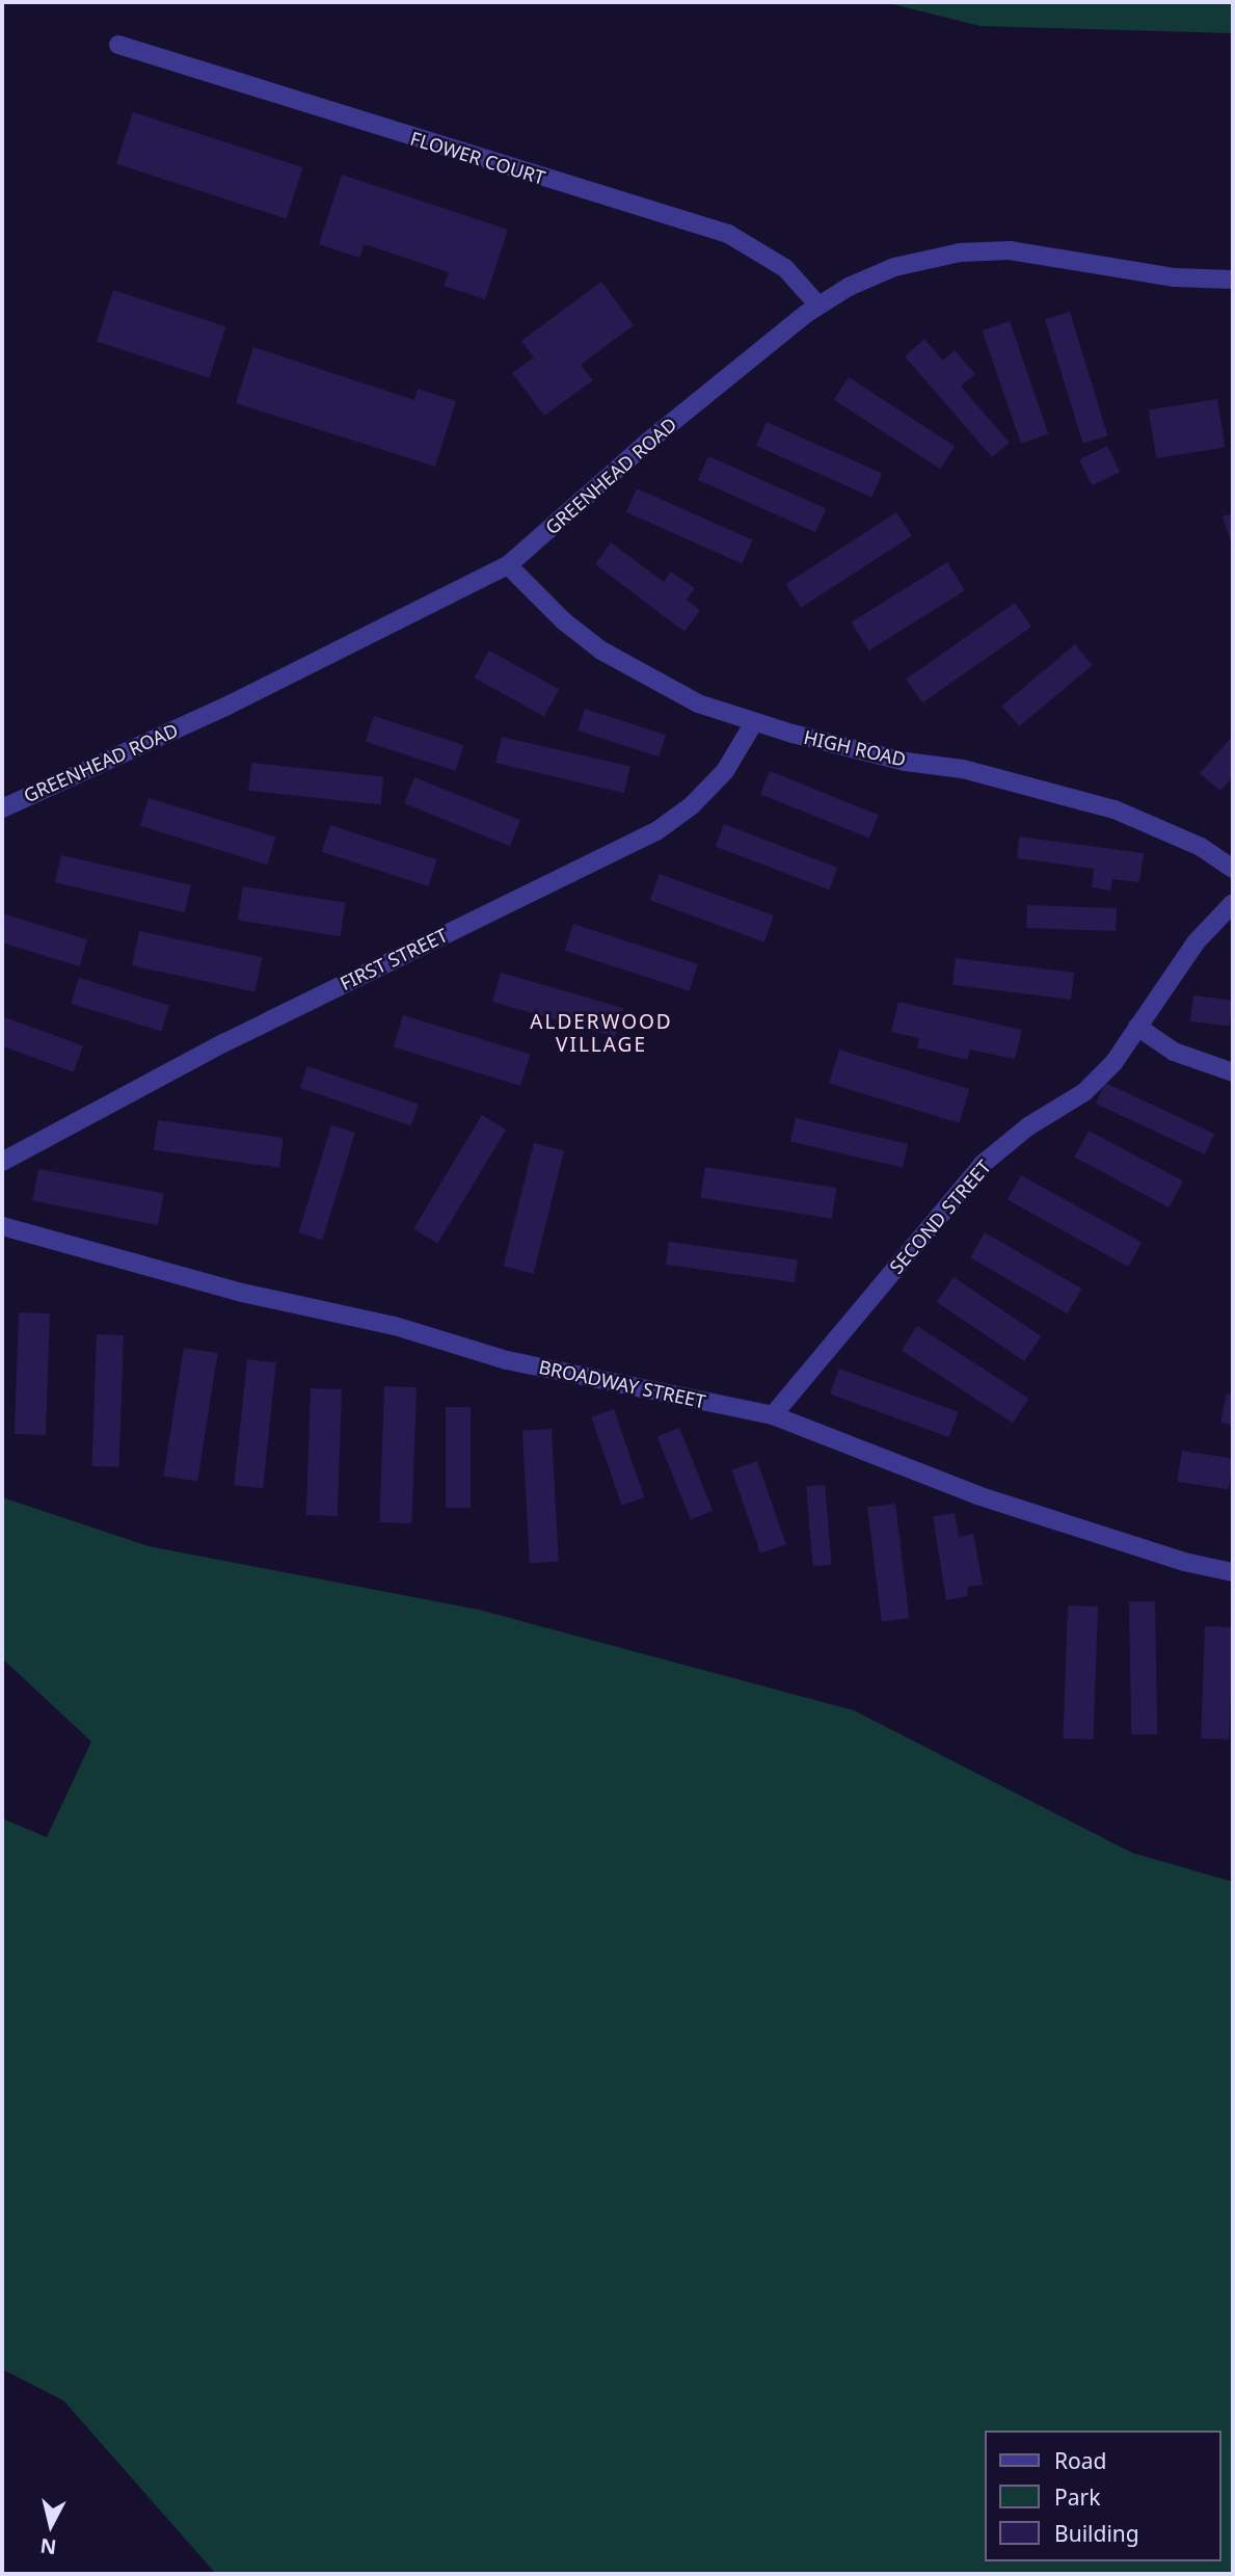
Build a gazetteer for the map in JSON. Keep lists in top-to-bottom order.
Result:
{
  "streets": {
    "street": [
      "FLOWER COURT",
      "GREENHEAD ROAD",
      "HIGH ROAD",
      "FIRST STREET",
      "SECOND STREET",
      "BROADWAY STREET"
    ]
  },
  "crossings": [
    ["FLOWER COURT", "GREENHEAD ROAD"],
    ["GREENHEAD ROAD", "HIGH ROAD"],
    ["HIGH ROAD", "FIRST STREET"],
    ["SECOND STREET", "BROADWAY STREET"]
  ],
  "districts": ["ALDERWOOD VILLAGE"],
  "legend": ["Road", "Park", "Building"],
  "north": "bottom"
}
